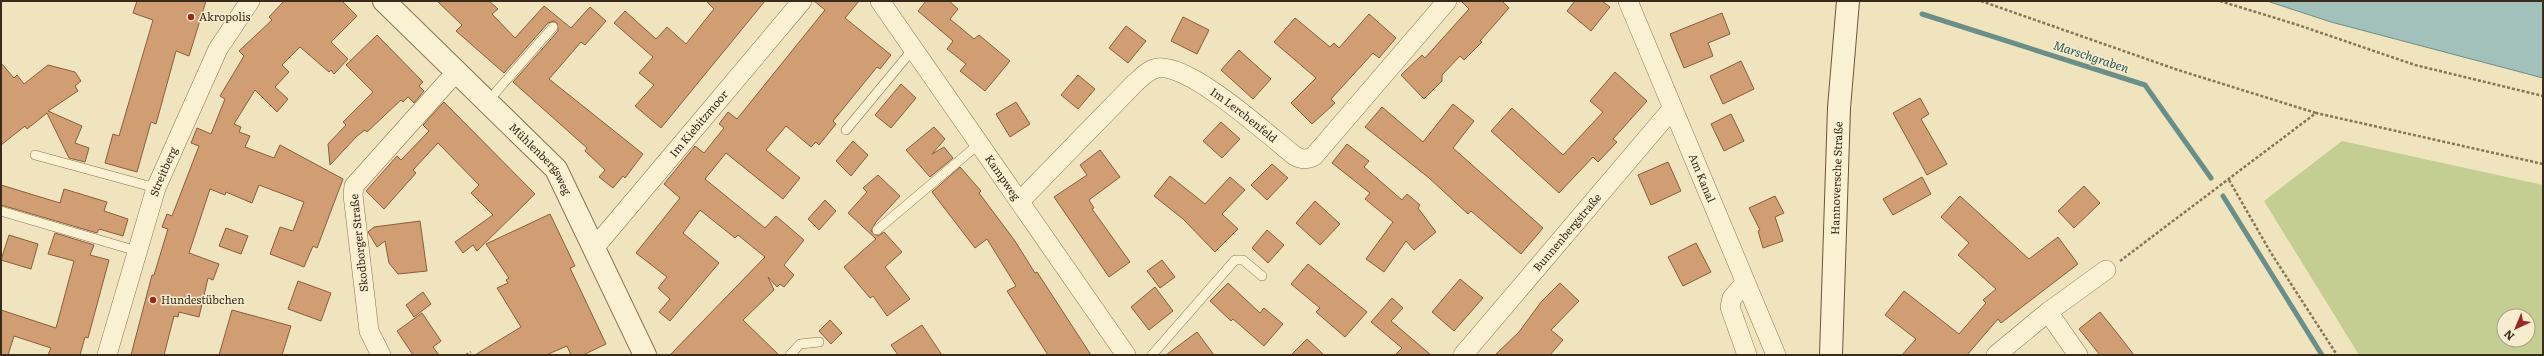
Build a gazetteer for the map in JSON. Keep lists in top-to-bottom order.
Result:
{
  "streets": {
    "street": [
      "Im Lerchenfeld",
      "Im Kiebitzmoor",
      "Mühlenbergsweg",
      "Streitberg",
      "Kampweg",
      "Am Kanal",
      "Hannoversche Straße",
      "Bunnenbergstraße",
      "Skodborger Straße"
    ]
  },
  "crossings": [
    ["Im Lerchenfeld", "Kampweg"],
    ["Im Kiebitzmoor", "Mühlenbergsweg"],
    ["Mühlenbergsweg", "Skodborger Straße"],
    ["Am Kanal", "Bunnenbergstraße"]
  ],
  "water": ["Marschgraben"],
  "places": ["Akropolis", "Hundestübchen"],
  "north": "bottom left"
}
